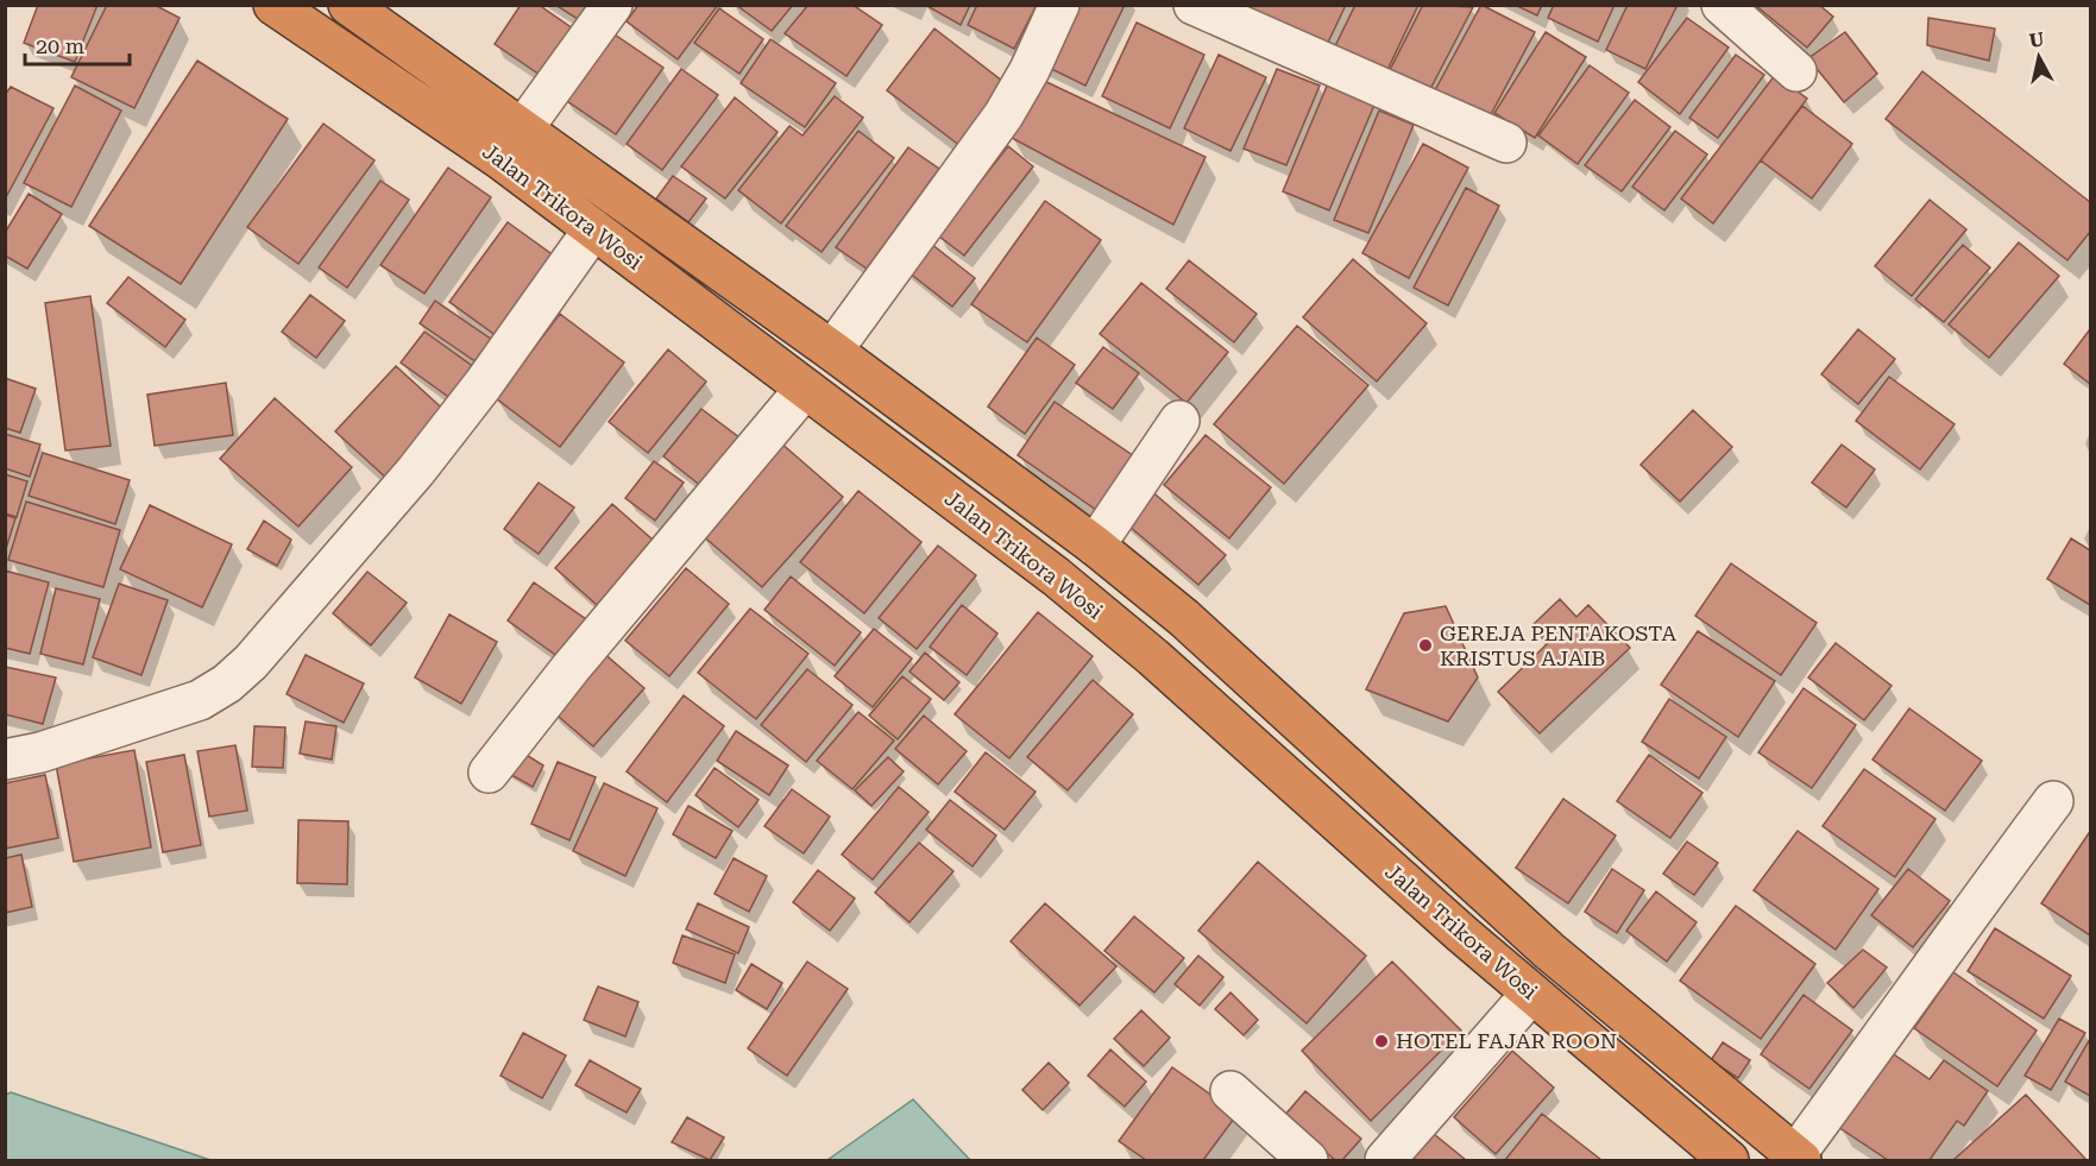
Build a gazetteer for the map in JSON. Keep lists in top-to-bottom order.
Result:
{
  "streets": {
    "highway": ["Jalan Trikora Wosi"]
  },
  "places": ["GEREJA PENTAKOSTA KRISTUS AJAIB", "HOTEL FAJAR ROON"],
  "scale_bar": "20 m",
  "north": "top"
}
